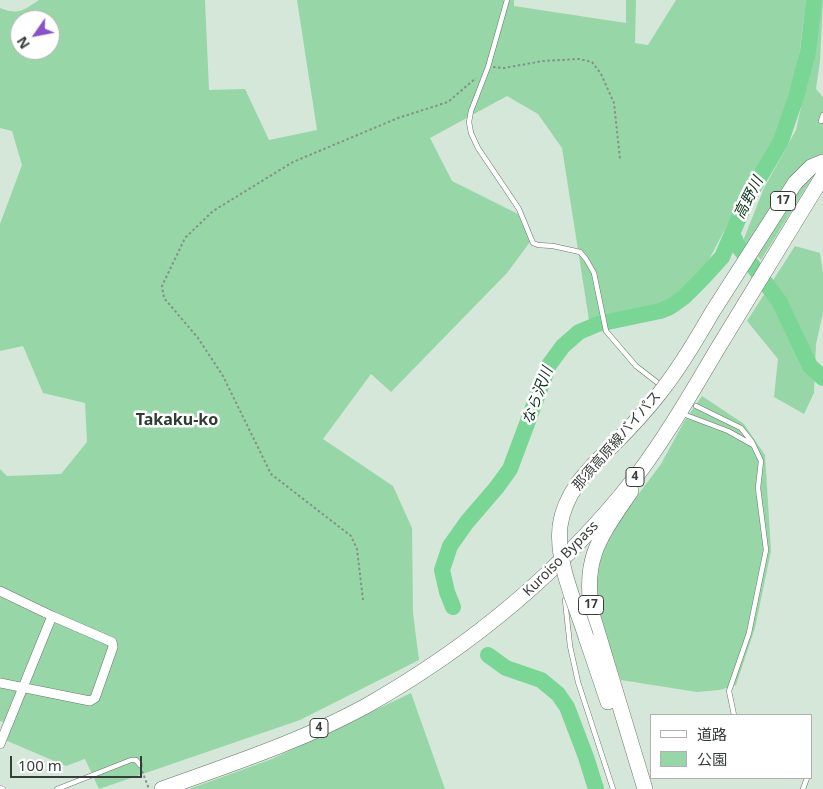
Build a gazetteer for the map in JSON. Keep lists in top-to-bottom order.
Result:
{
  "streets": {
    "main road": [
      "17",
      "那須高原線バイパス",
      "4",
      "Kuroiso Bypass"
    ]
  },
  "crossings": [
    ["17", "Kuroiso Bypass"]
  ],
  "districts": ["Takaku-ko"],
  "water": ["高野川", "なら沢川"],
  "legend": ["道路", "公園"],
  "scale_bar": "100 m",
  "north": "bottom left"
}
